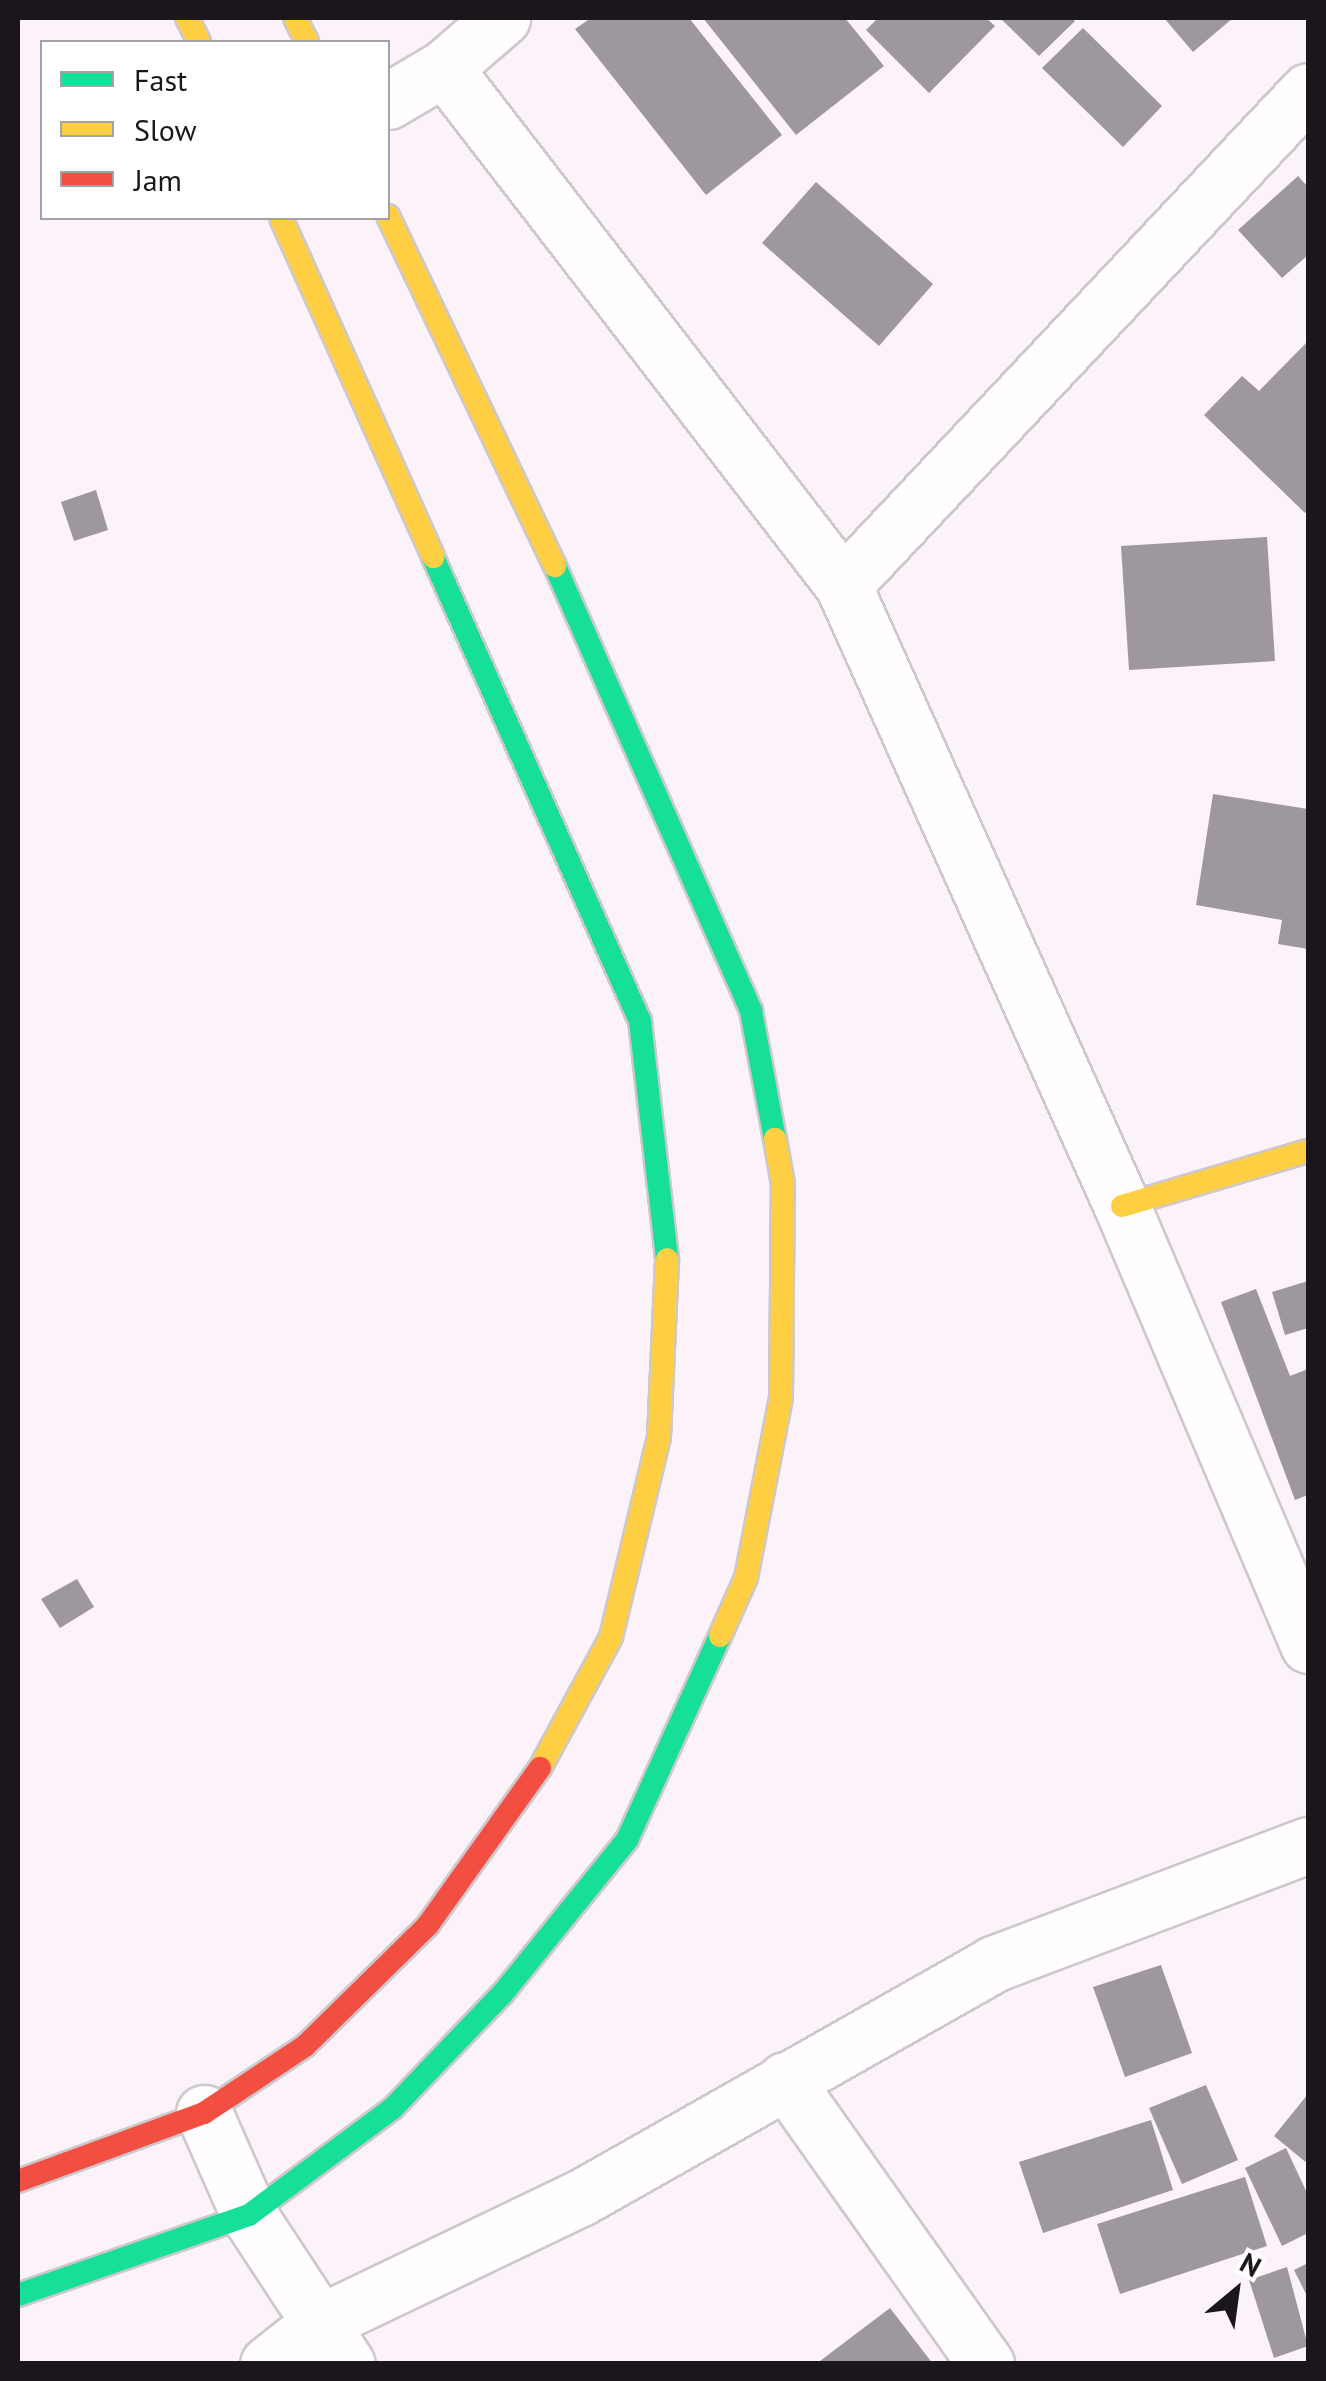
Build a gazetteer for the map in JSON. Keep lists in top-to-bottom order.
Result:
{
  "legend": ["Fast", "Slow", "Jam"],
  "north": "top right"
}
